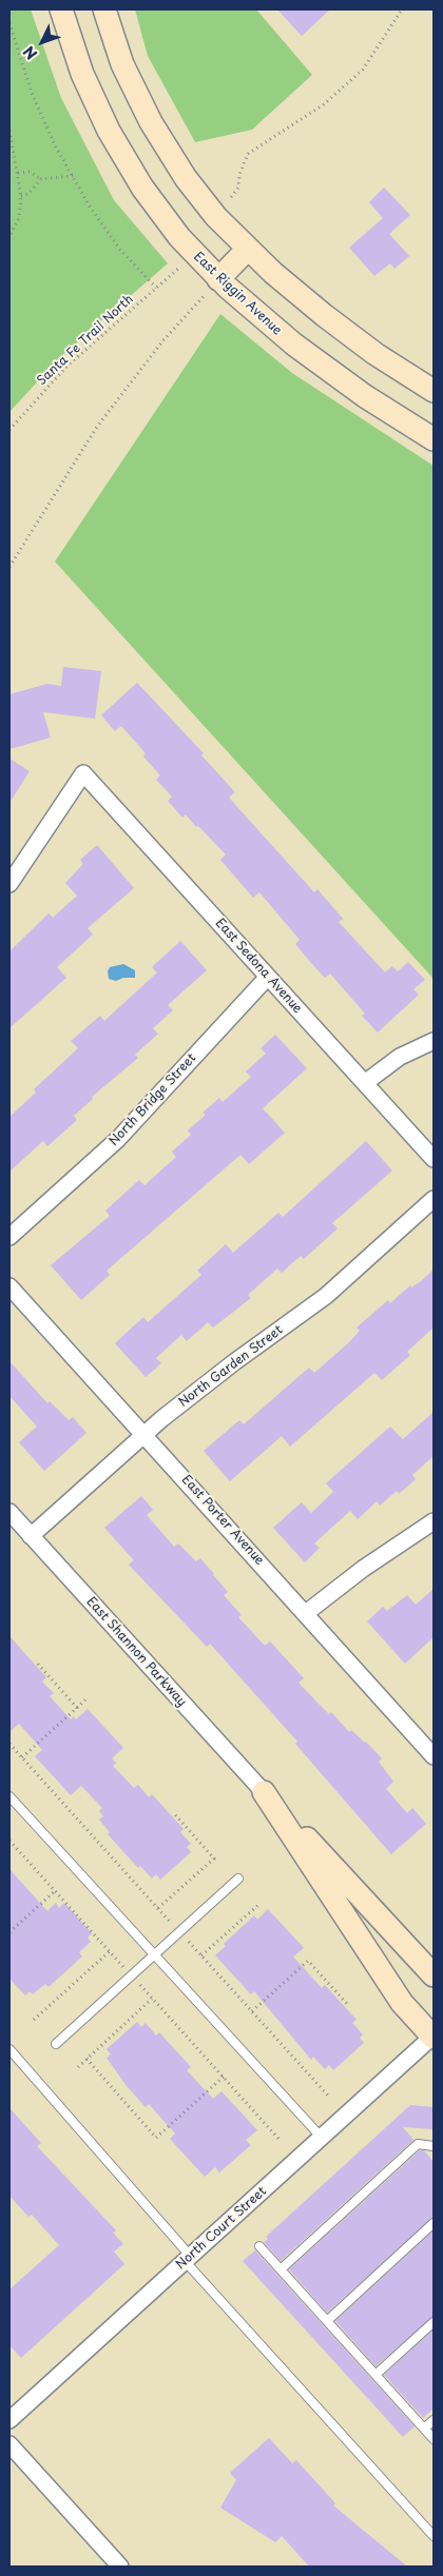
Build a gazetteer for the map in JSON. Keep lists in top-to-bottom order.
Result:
{
  "streets": {
    "main road": ["East Riggin Avenue", "East Shannon Parkway"],
    "street": [
      "East Sedona Avenue",
      "North Bridge Street",
      "North Garden Street",
      "East Porter Avenue",
      "North Court Street"
    ],
    "path": ["Santa Fe Trail North"]
  },
  "crossings": [
    ["East Sedona Avenue", "North Bridge Street"],
    ["North Garden Street", "East Porter Avenue"],
    ["North Garden Street", "East Shannon Parkway"],
    ["East Shannon Parkway", "North Court Street"]
  ],
  "north": "bottom left"
}
